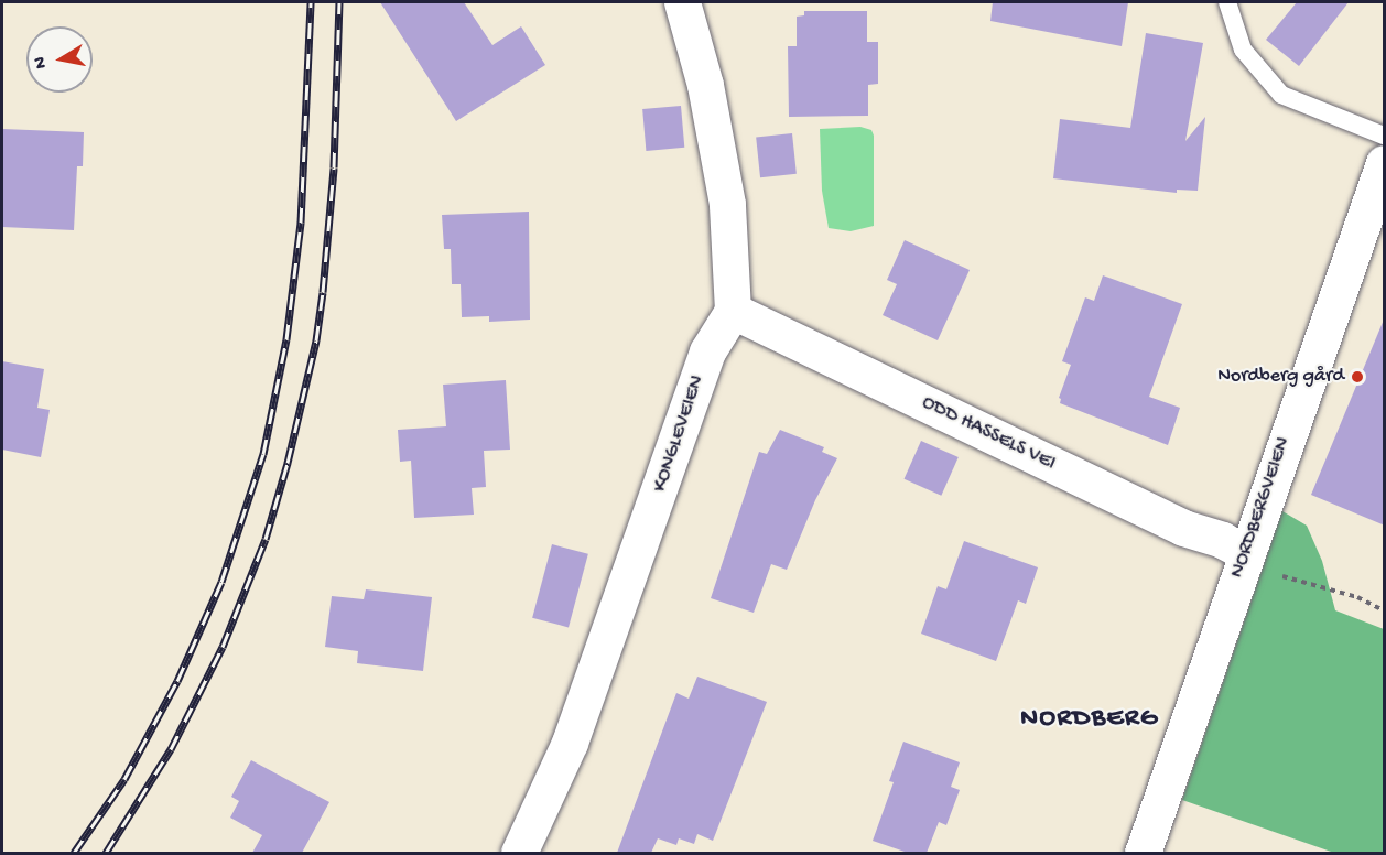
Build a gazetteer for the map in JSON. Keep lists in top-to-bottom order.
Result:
{
  "streets": {
    "street": ["KONGLEVEIEN", "ODD HASSELS VEI", "NORDBERGVEIEN"]
  },
  "crossings": [
    ["KONGLEVEIEN", "ODD HASSELS VEI"],
    ["ODD HASSELS VEI", "NORDBERGVEIEN"]
  ],
  "districts": ["NORDBERG"],
  "places": ["Nordberg gård"],
  "north": "left"
}
